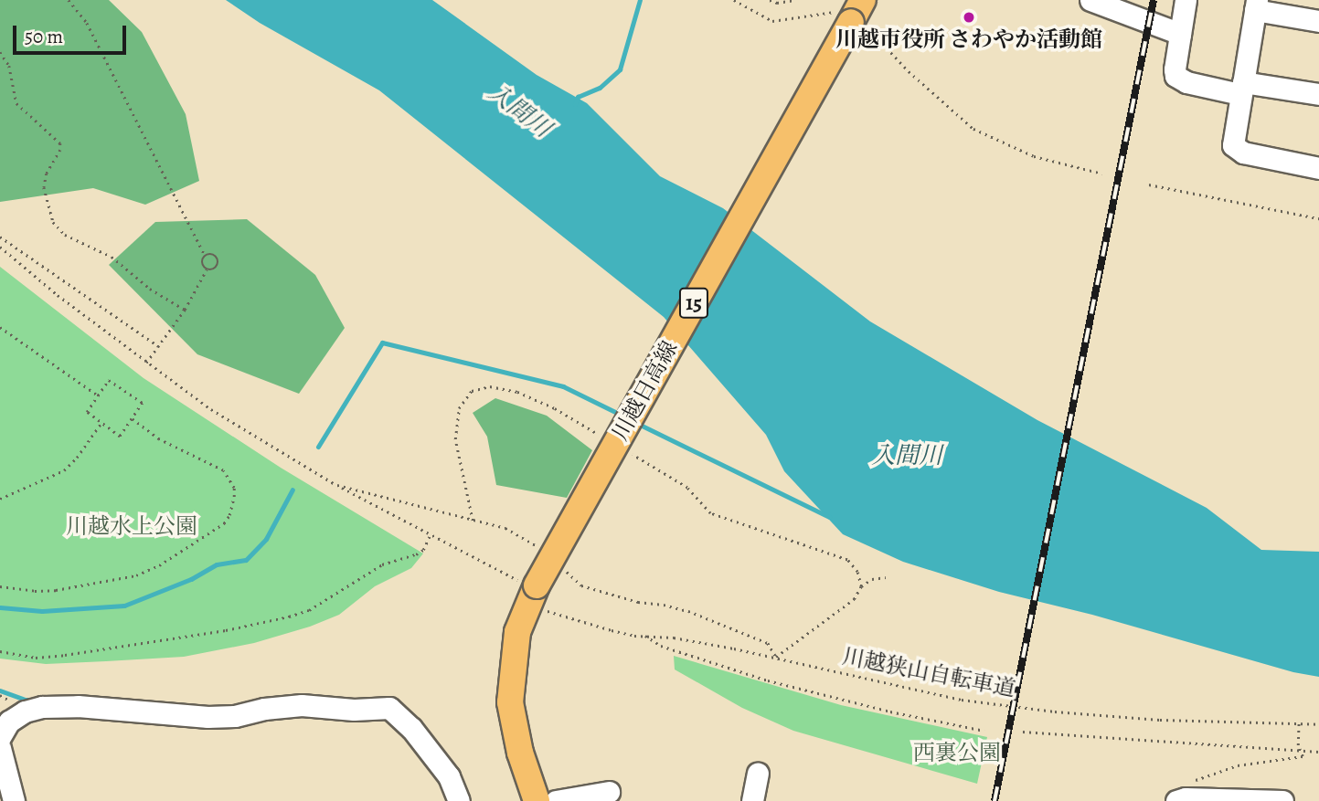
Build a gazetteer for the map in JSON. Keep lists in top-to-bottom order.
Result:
{
  "streets": {
    "main road": ["15", "川越日高線"],
    "path": ["川越狭山自転車道"]
  },
  "crossings": [
    ["川越日高線", "川越狭山自転車道"]
  ],
  "water": ["入間川"],
  "parks": ["川越水上公園", "西裏公園"],
  "places": ["川越市役所 さわやか活動館"],
  "scale_bar": "50 m"
}
